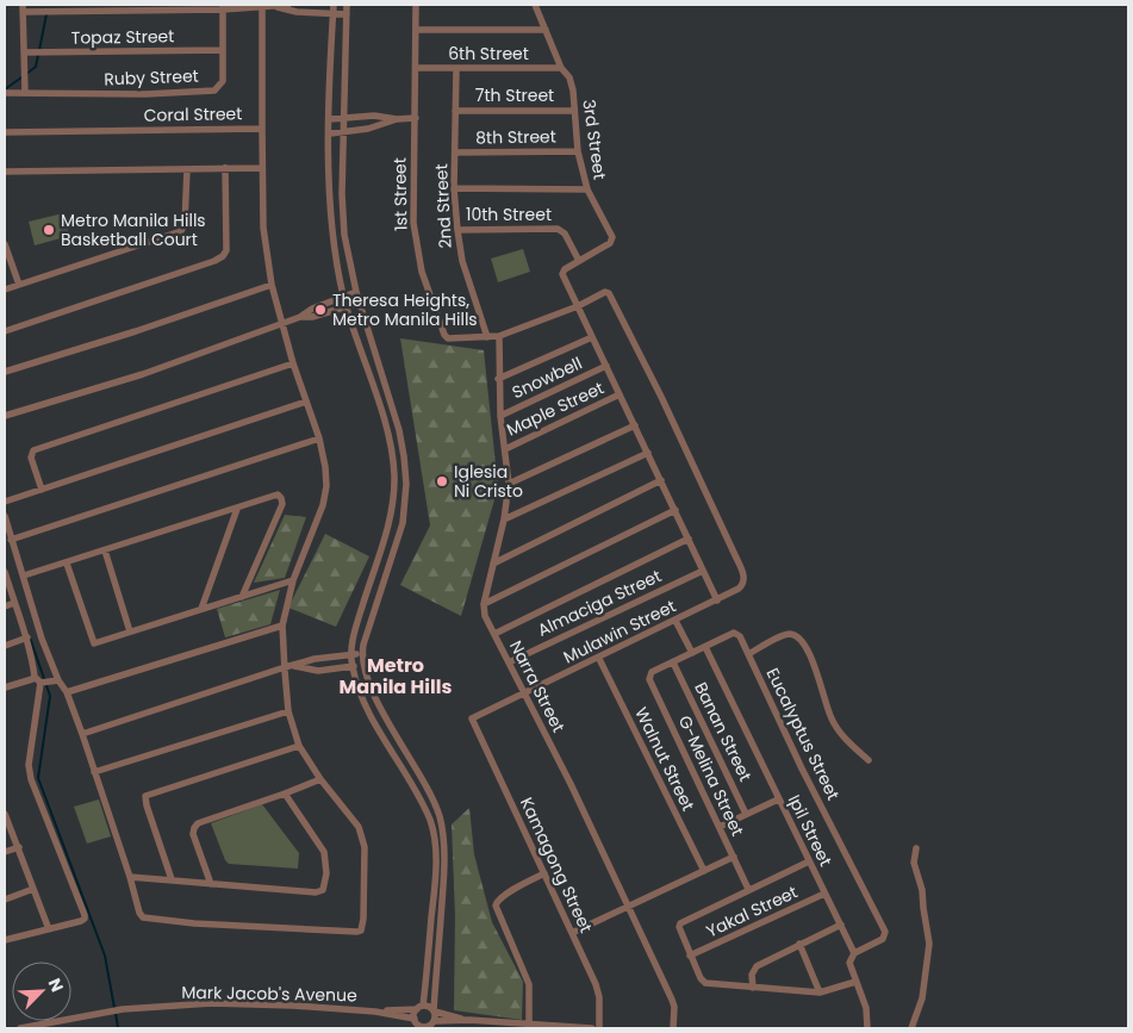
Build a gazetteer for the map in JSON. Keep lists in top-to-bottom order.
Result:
{
  "streets": {
    "street": [
      "Topaz Street",
      "6th Street",
      "Ruby Street",
      "7th Street",
      "Coral Street",
      "8th Street",
      "3rd Street",
      "1st Street",
      "2nd Street",
      "10th Street",
      "Snowbell",
      "Maple Street",
      "Almaciga Street",
      "Mulawin Street",
      "Narra Street",
      "Banan Street",
      "Eucalyptus Street",
      "Walnut Street",
      "G-Melina Street",
      "Ipil Street",
      "Kamagong Street",
      "Yakal Street",
      "Mark Jacob's Avenue"
    ]
  },
  "crossings": [
    ["Topaz Street", "Ruby Street"],
    ["6th Street", "3rd Street"],
    ["6th Street", "1st Street"],
    ["6th Street", "2nd Street"],
    ["7th Street", "3rd Street"],
    ["7th Street", "2nd Street"],
    ["8th Street", "3rd Street"],
    ["8th Street", "2nd Street"],
    ["3rd Street", "10th Street"],
    ["1st Street", "2nd Street"],
    ["2nd Street", "10th Street"],
    ["Almaciga Street", "Narra Street"],
    ["Mulawin Street", "Narra Street"],
    ["Mulawin Street", "Walnut Street"],
    ["Mulawin Street", "Kamagong Street"],
    ["Banan Street", "Eucalyptus Street"],
    ["Eucalyptus Street", "G-Melina Street"],
    ["Eucalyptus Street", "Ipil Street"],
    ["Ipil Street", "Yakal Street"]
  ],
  "districts": ["Metro Manila Hills"],
  "places": ["Metro Manila Hills Basketball Court", "Theresa Heights, Metro Manila Hills", "Iglesia Ni Cristo"],
  "north": "top right"
}
